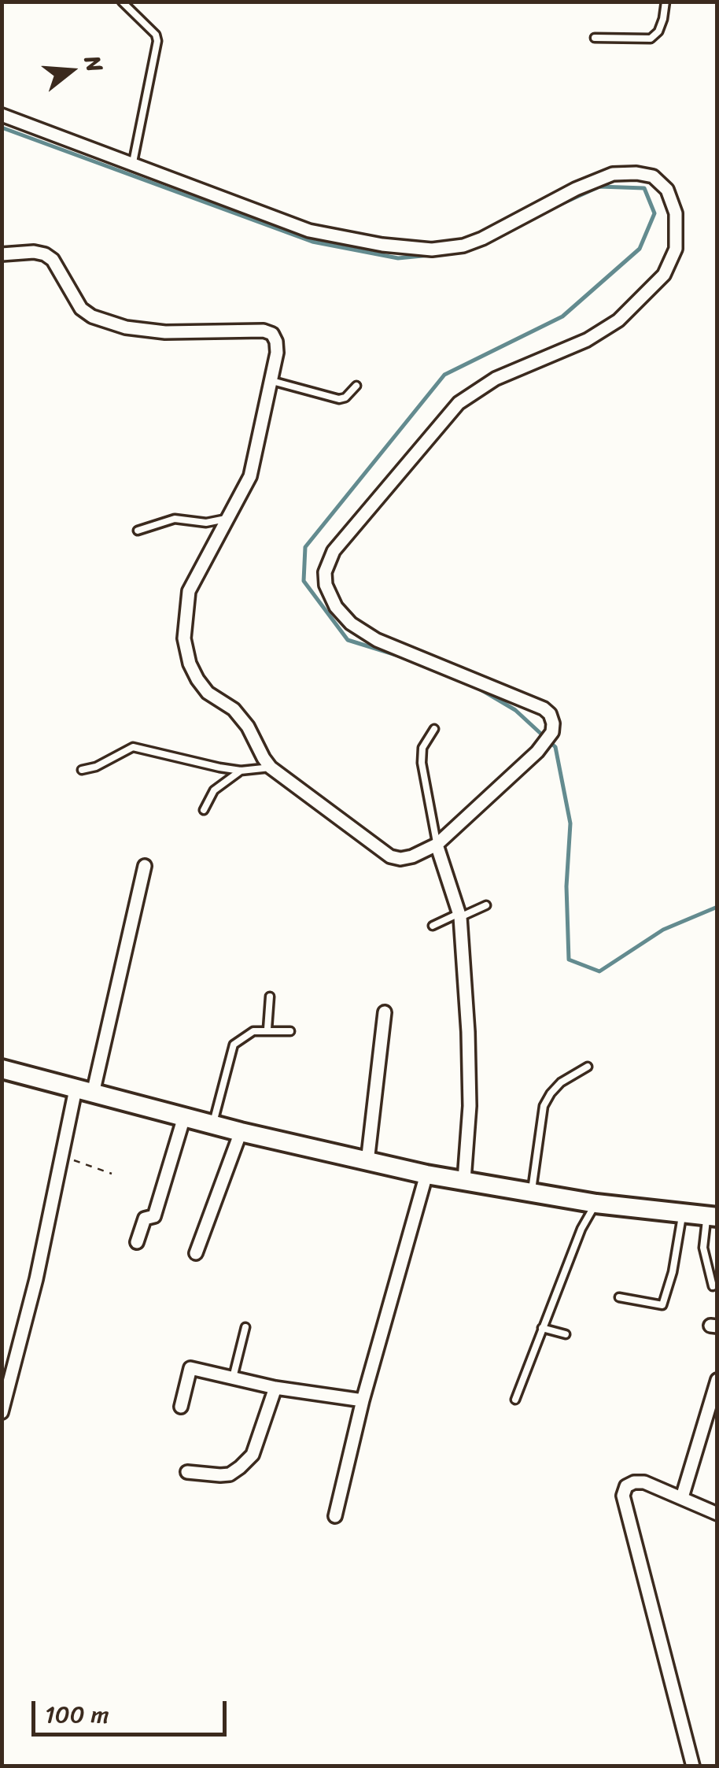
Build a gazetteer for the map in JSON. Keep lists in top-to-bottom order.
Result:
{
  "scale_bar": "100 m",
  "north": "right"
}
